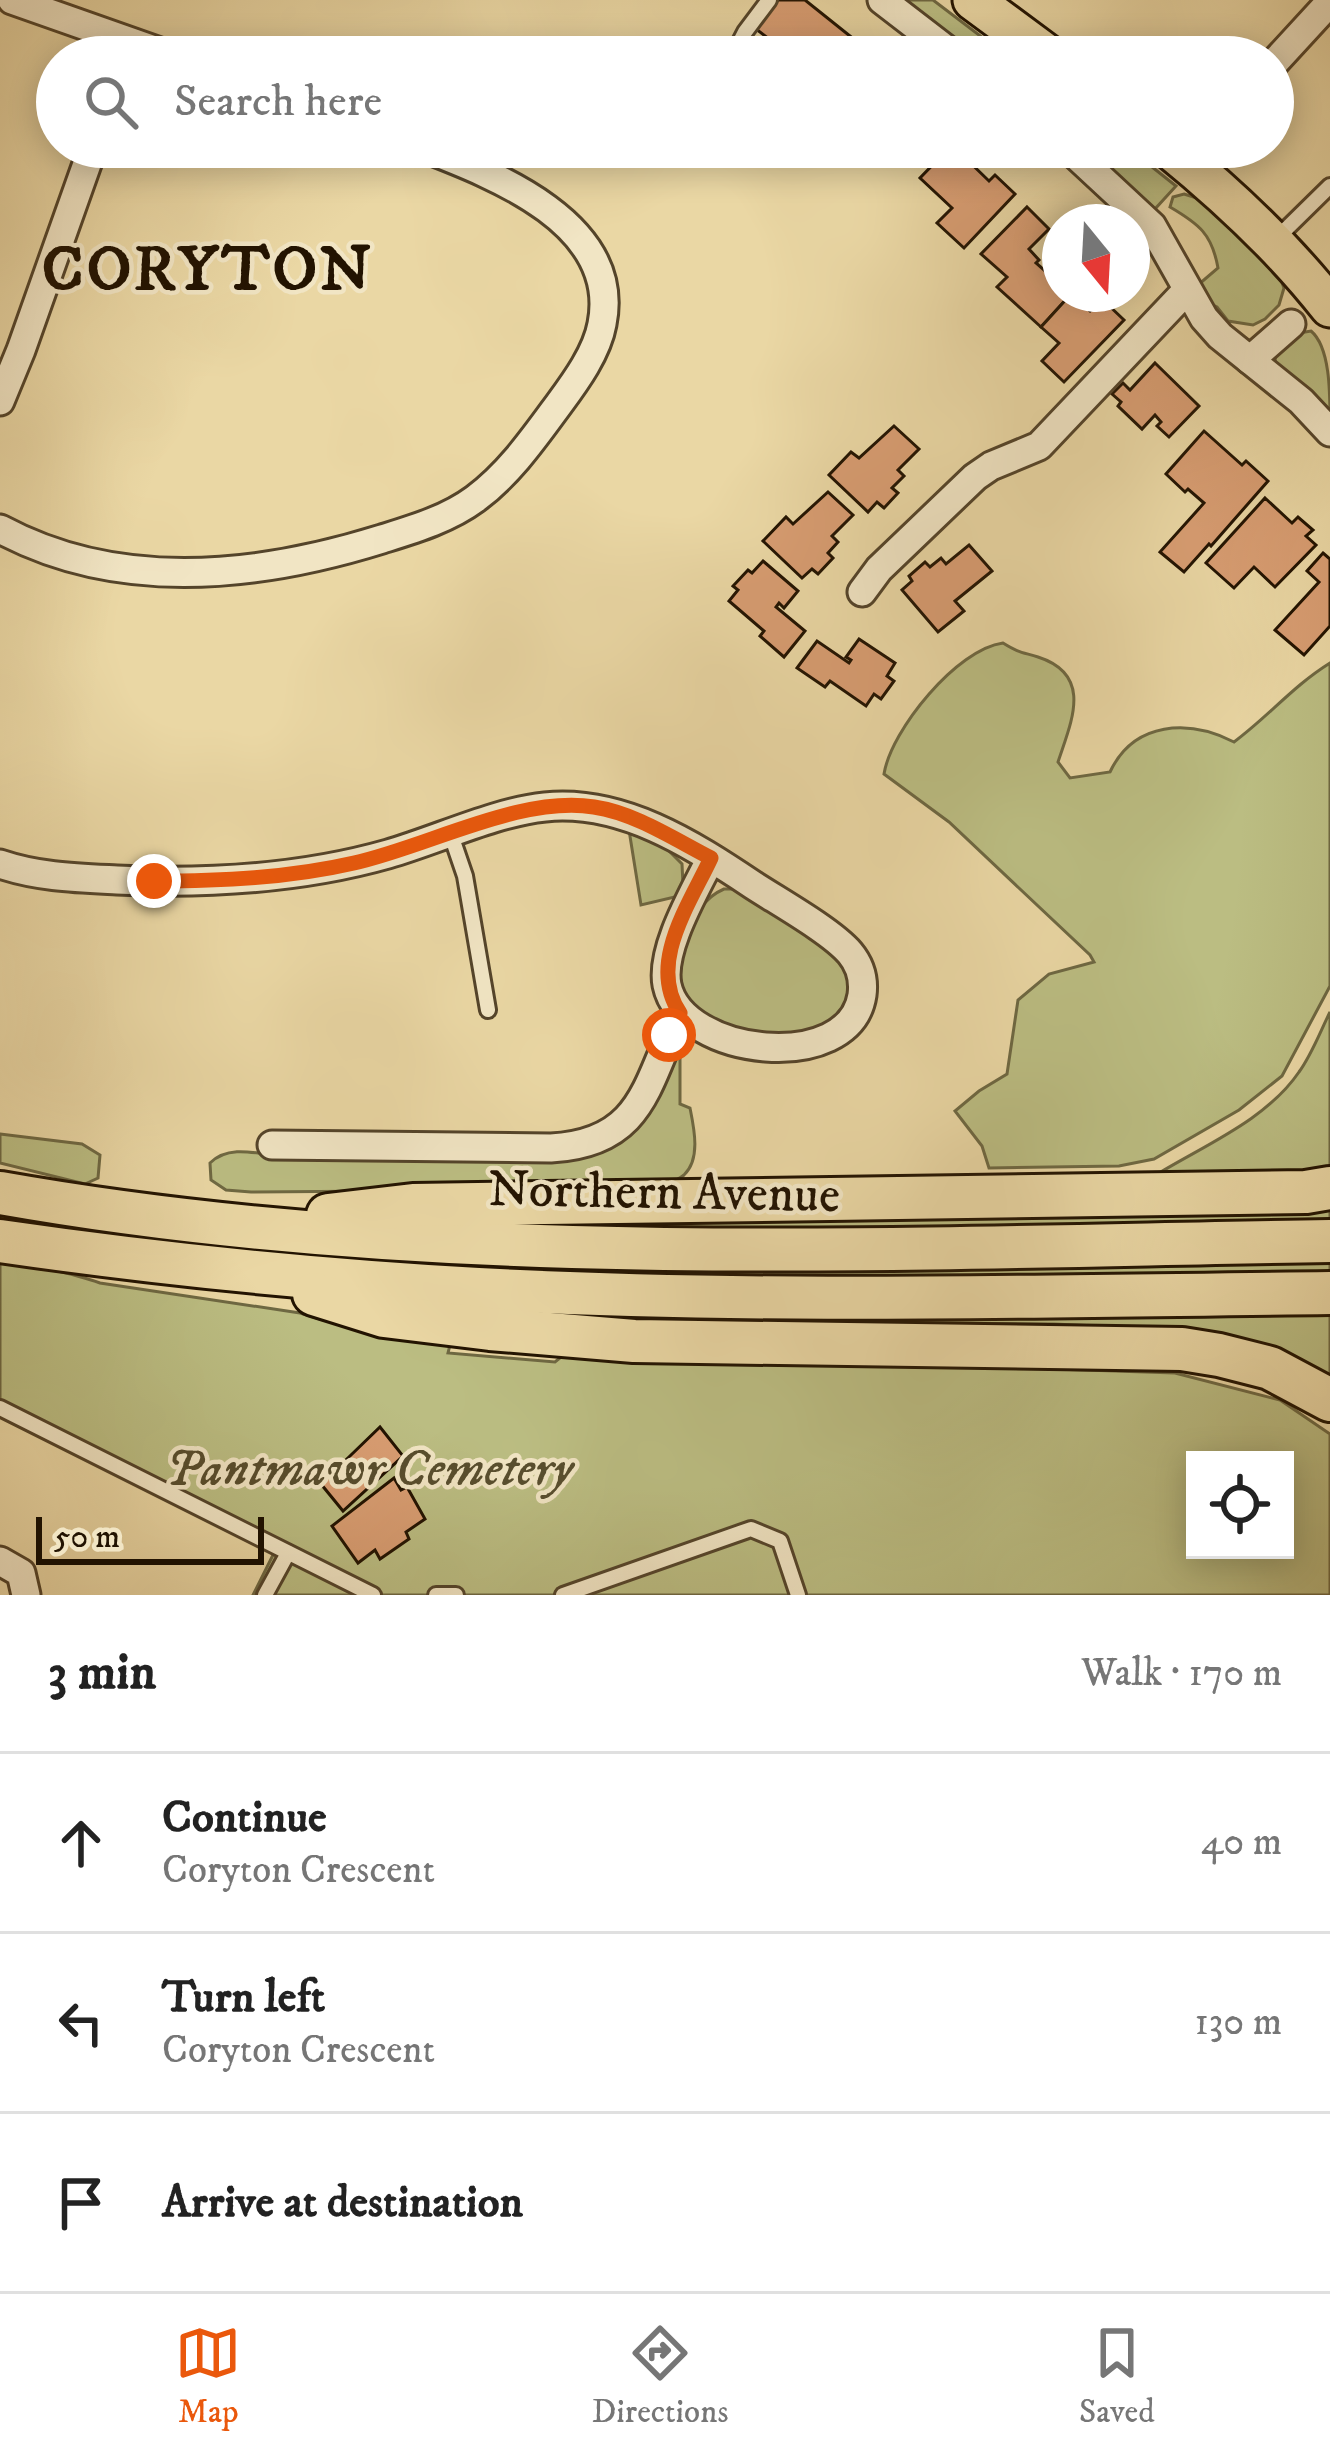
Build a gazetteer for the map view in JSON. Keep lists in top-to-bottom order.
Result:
{
  "streets": {
    "highway": ["Northern Avenue"]
  },
  "districts": ["CORYTON"],
  "parks": ["Pantmawr Cemetery"],
  "scale_bar": "50 m",
  "north": "bottom",
  "page": {
    "search": "Search here",
    "scale": "50 m",
    "heading": ["3 min", "Walk · 170 m"],
    "list": [
      ["Continue", "Coryton Crescent", "40 m"],
      ["Turn left", "Coryton Crescent", "130 m"],
      "Arrive at destination"
    ],
    "nav": ["Map", "Directions", "Saved"]
  }
}
